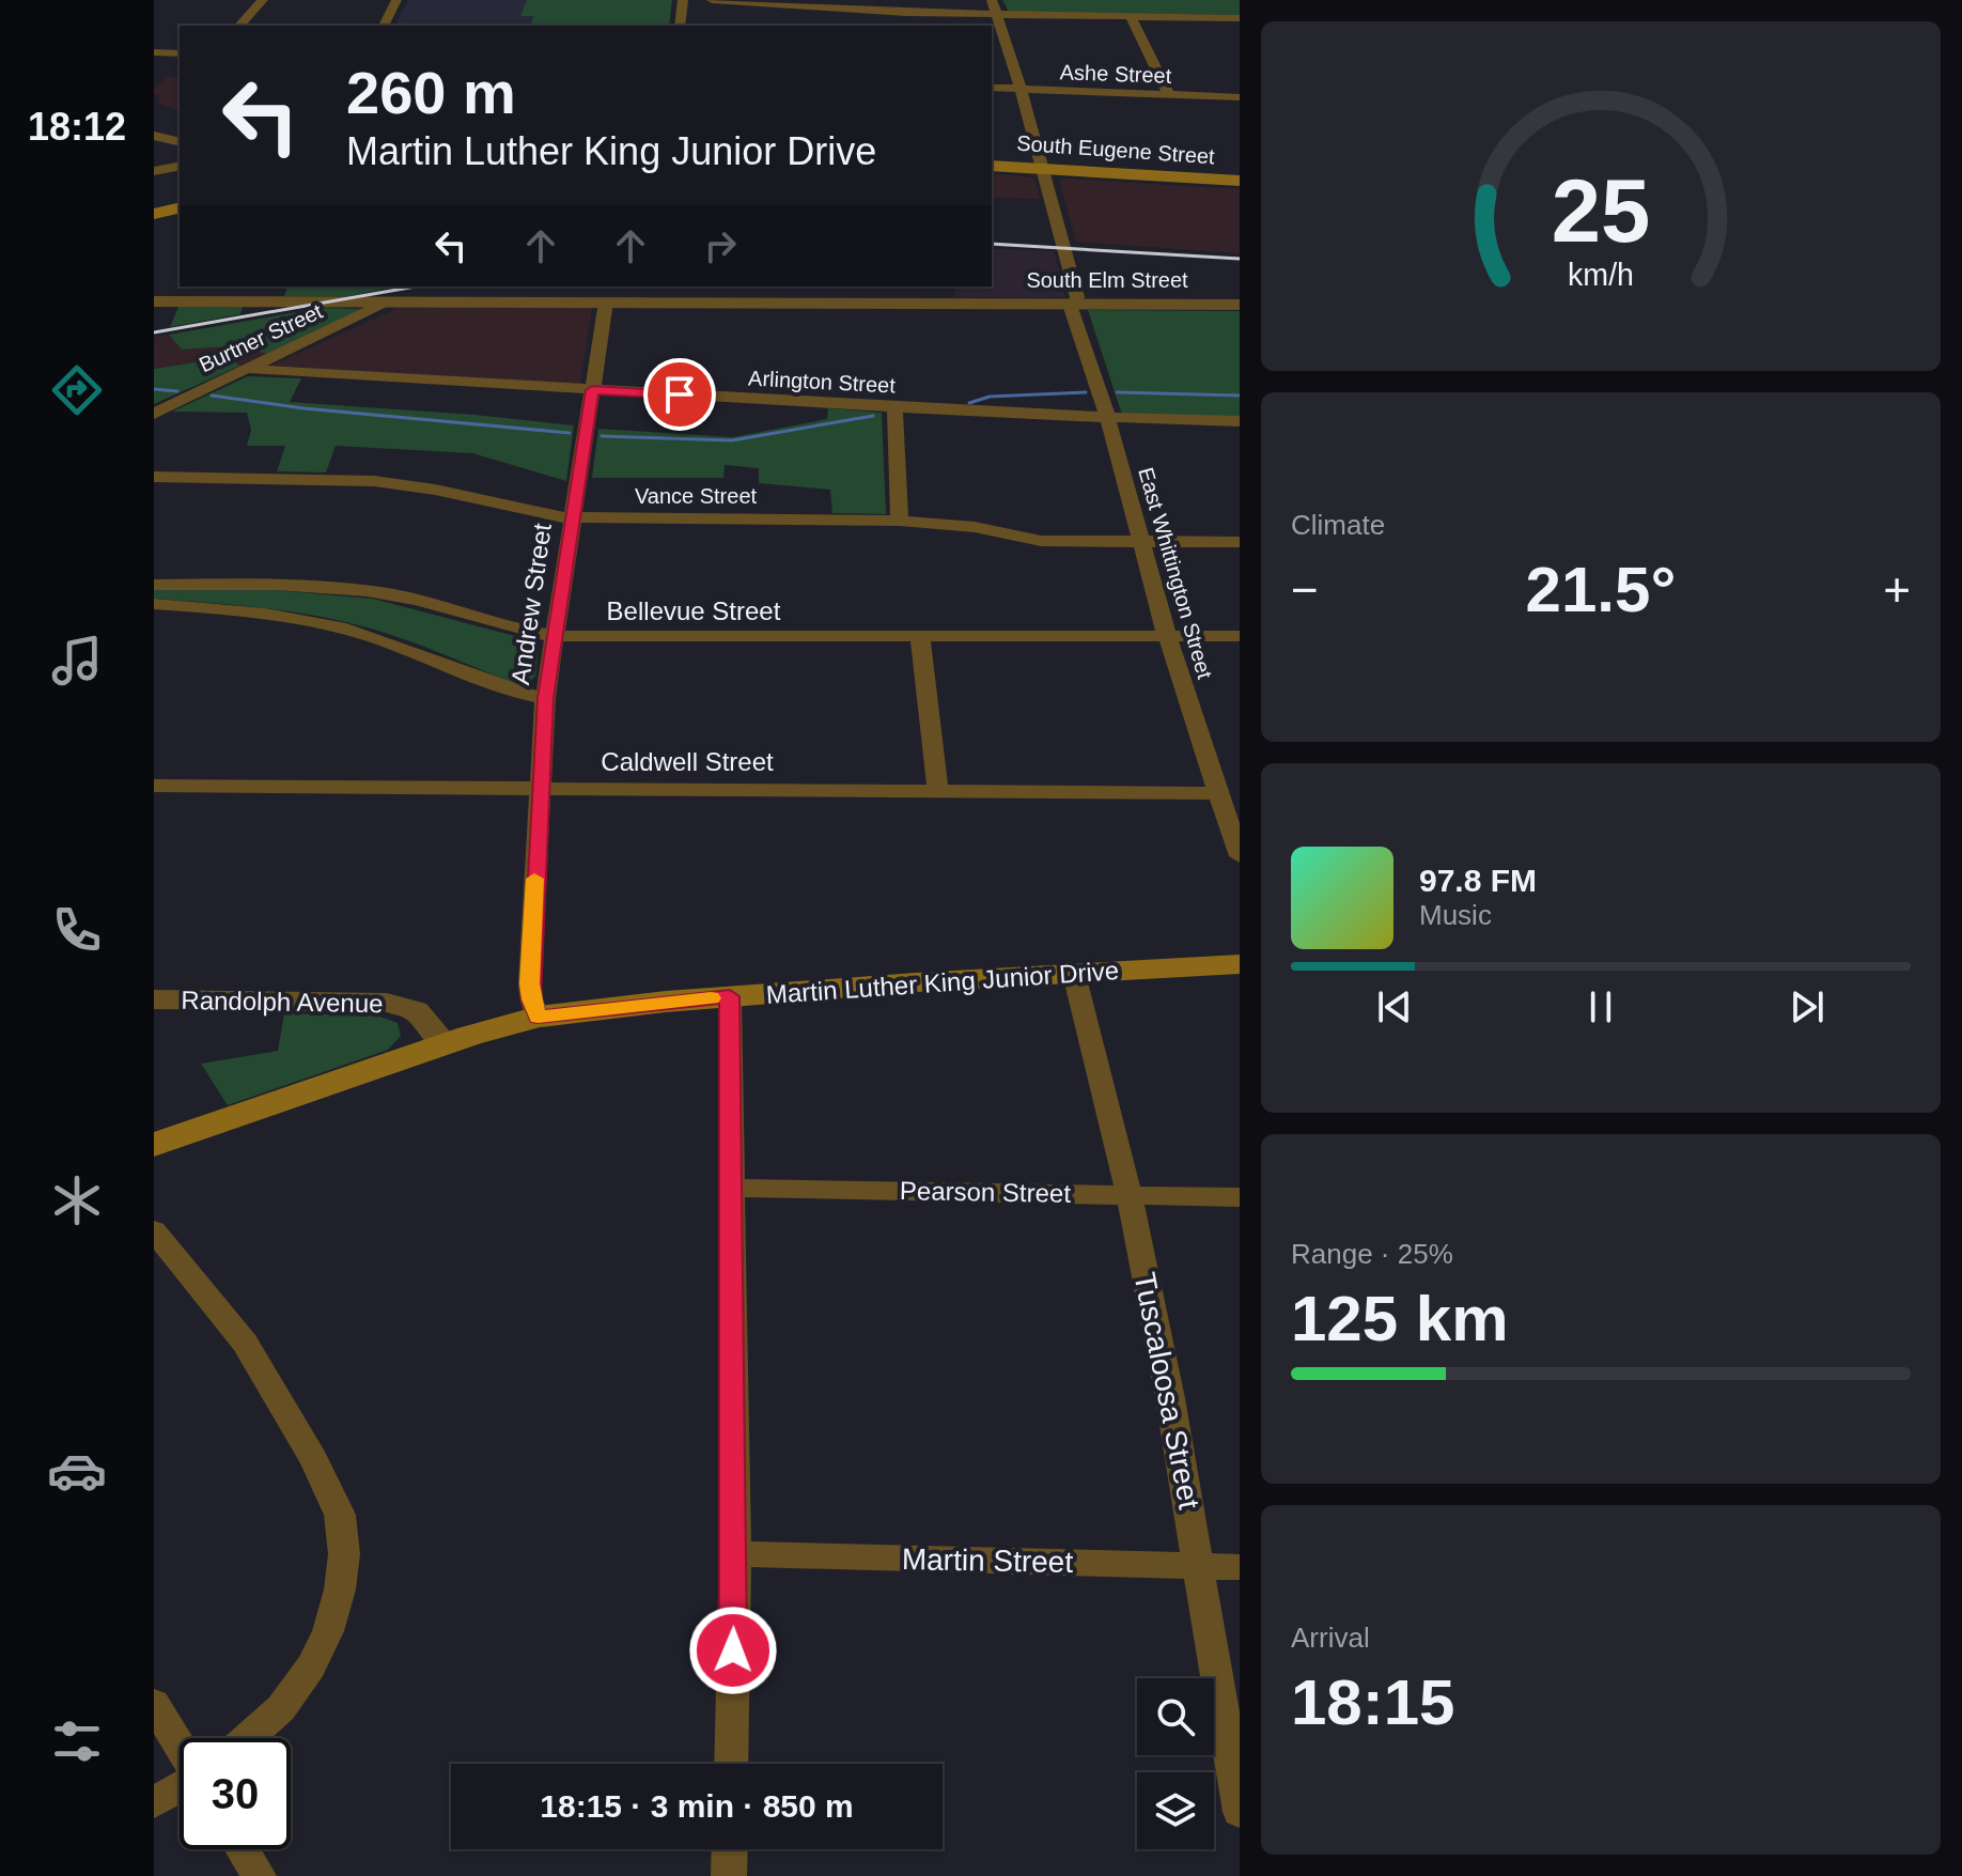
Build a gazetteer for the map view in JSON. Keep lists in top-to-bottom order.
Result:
{
  "streets": {
    "main road": ["South Eugene Street", "Martin Luther King Junior Drive"],
    "street": [
      "Ashe Street",
      "South Elm Street",
      "Burtner Street",
      "Arlington Street",
      "Vance Street",
      "East Whittington Street",
      "Andrew Street",
      "Bellevue Street",
      "Caldwell Street",
      "Randolph Avenue",
      "Pearson Street",
      "Tuscaloosa Street",
      "Martin Street"
    ]
  },
  "crossings": [
    ["Ashe Street", "East Whittington Street"],
    ["South Eugene Street", "East Whittington Street"],
    ["South Elm Street", "Burtner Street"],
    ["South Elm Street", "East Whittington Street"],
    ["South Elm Street", "Andrew Street"],
    ["Burtner Street", "Arlington Street"],
    ["Arlington Street", "East Whittington Street"],
    ["Arlington Street", "Andrew Street"],
    ["Vance Street", "East Whittington Street"],
    ["Vance Street", "Andrew Street"],
    ["East Whittington Street", "Bellevue Street"],
    ["East Whittington Street", "Caldwell Street"],
    ["Andrew Street", "Bellevue Street"],
    ["Andrew Street", "Caldwell Street"],
    ["Andrew Street", "Martin Luther King Junior Drive"],
    ["Martin Luther King Junior Drive", "Randolph Avenue"],
    ["Martin Luther King Junior Drive", "Tuscaloosa Street"],
    ["Pearson Street", "Tuscaloosa Street"],
    ["Tuscaloosa Street", "Martin Street"]
  ],
  "page": {
    "tabs": "18:12",
    "turn": ["260 m", "Martin Luther King Junior Drive"],
    "tile": [
      "Climate",
      ["Range · 25%", "125 km"],
      ["Arrival", "18:15"]
    ],
    "heat": ["−", "21.5°", "+"],
    "song": ["97.8 FM", "Music"],
    "limit": "30",
    "trip": "18:15 · 3 min · 850 m",
    "gauge": ["25", "km/h"]
  }
}
